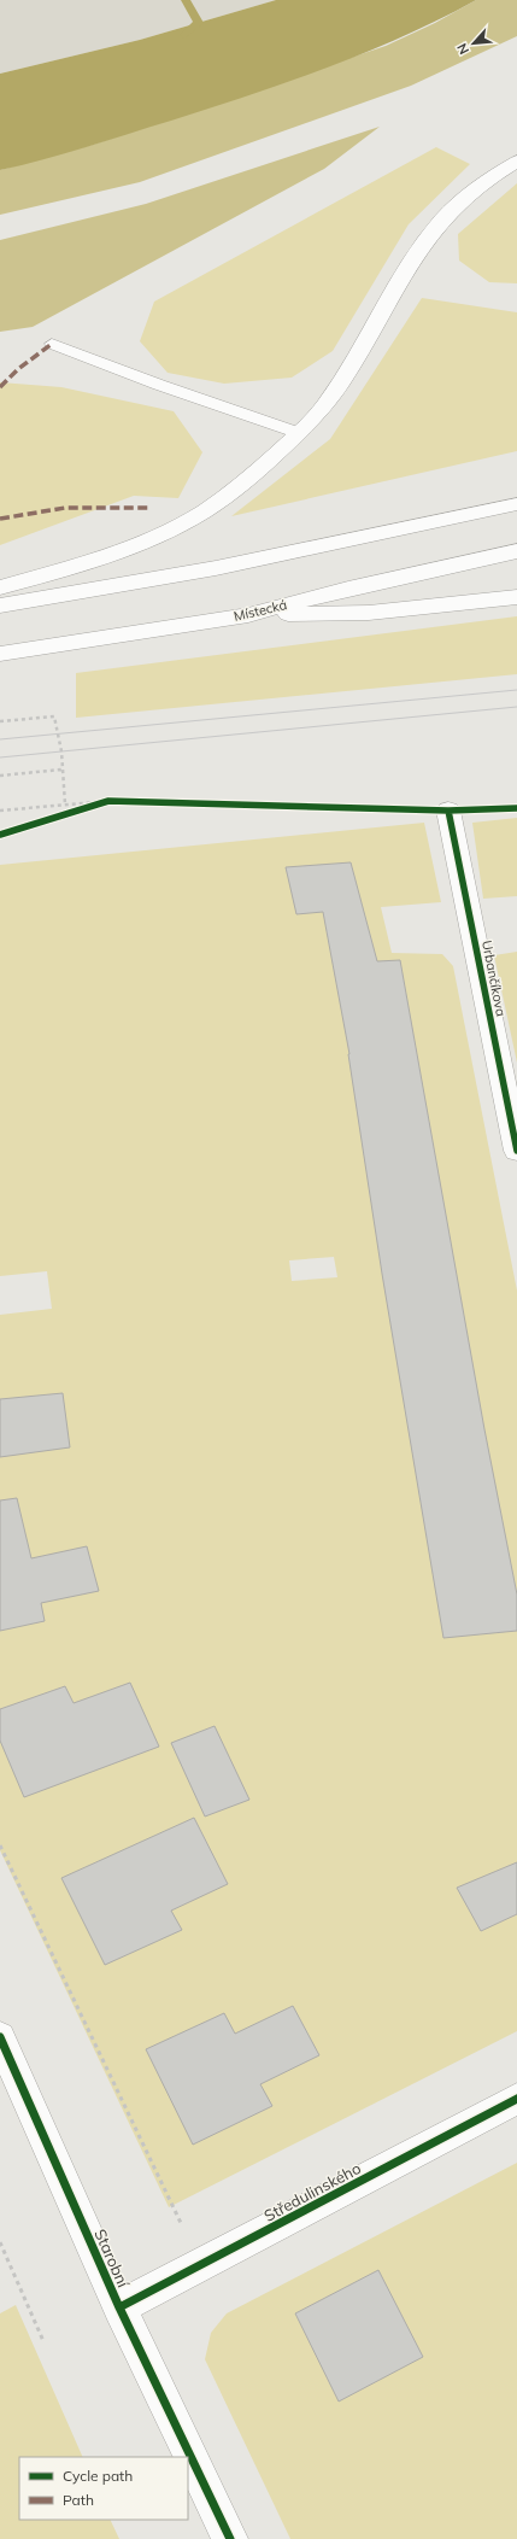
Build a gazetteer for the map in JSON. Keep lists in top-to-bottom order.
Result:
{
  "streets": {
    "main road": [
      "Místecká",
      "Urbančíkova",
      "Středulinského",
      "Starobní"
    ]
  },
  "crossings": [
    ["Středulinského", "Starobní"]
  ],
  "legend": ["Cycle path", "Path"],
  "north": "bottom left"
}
